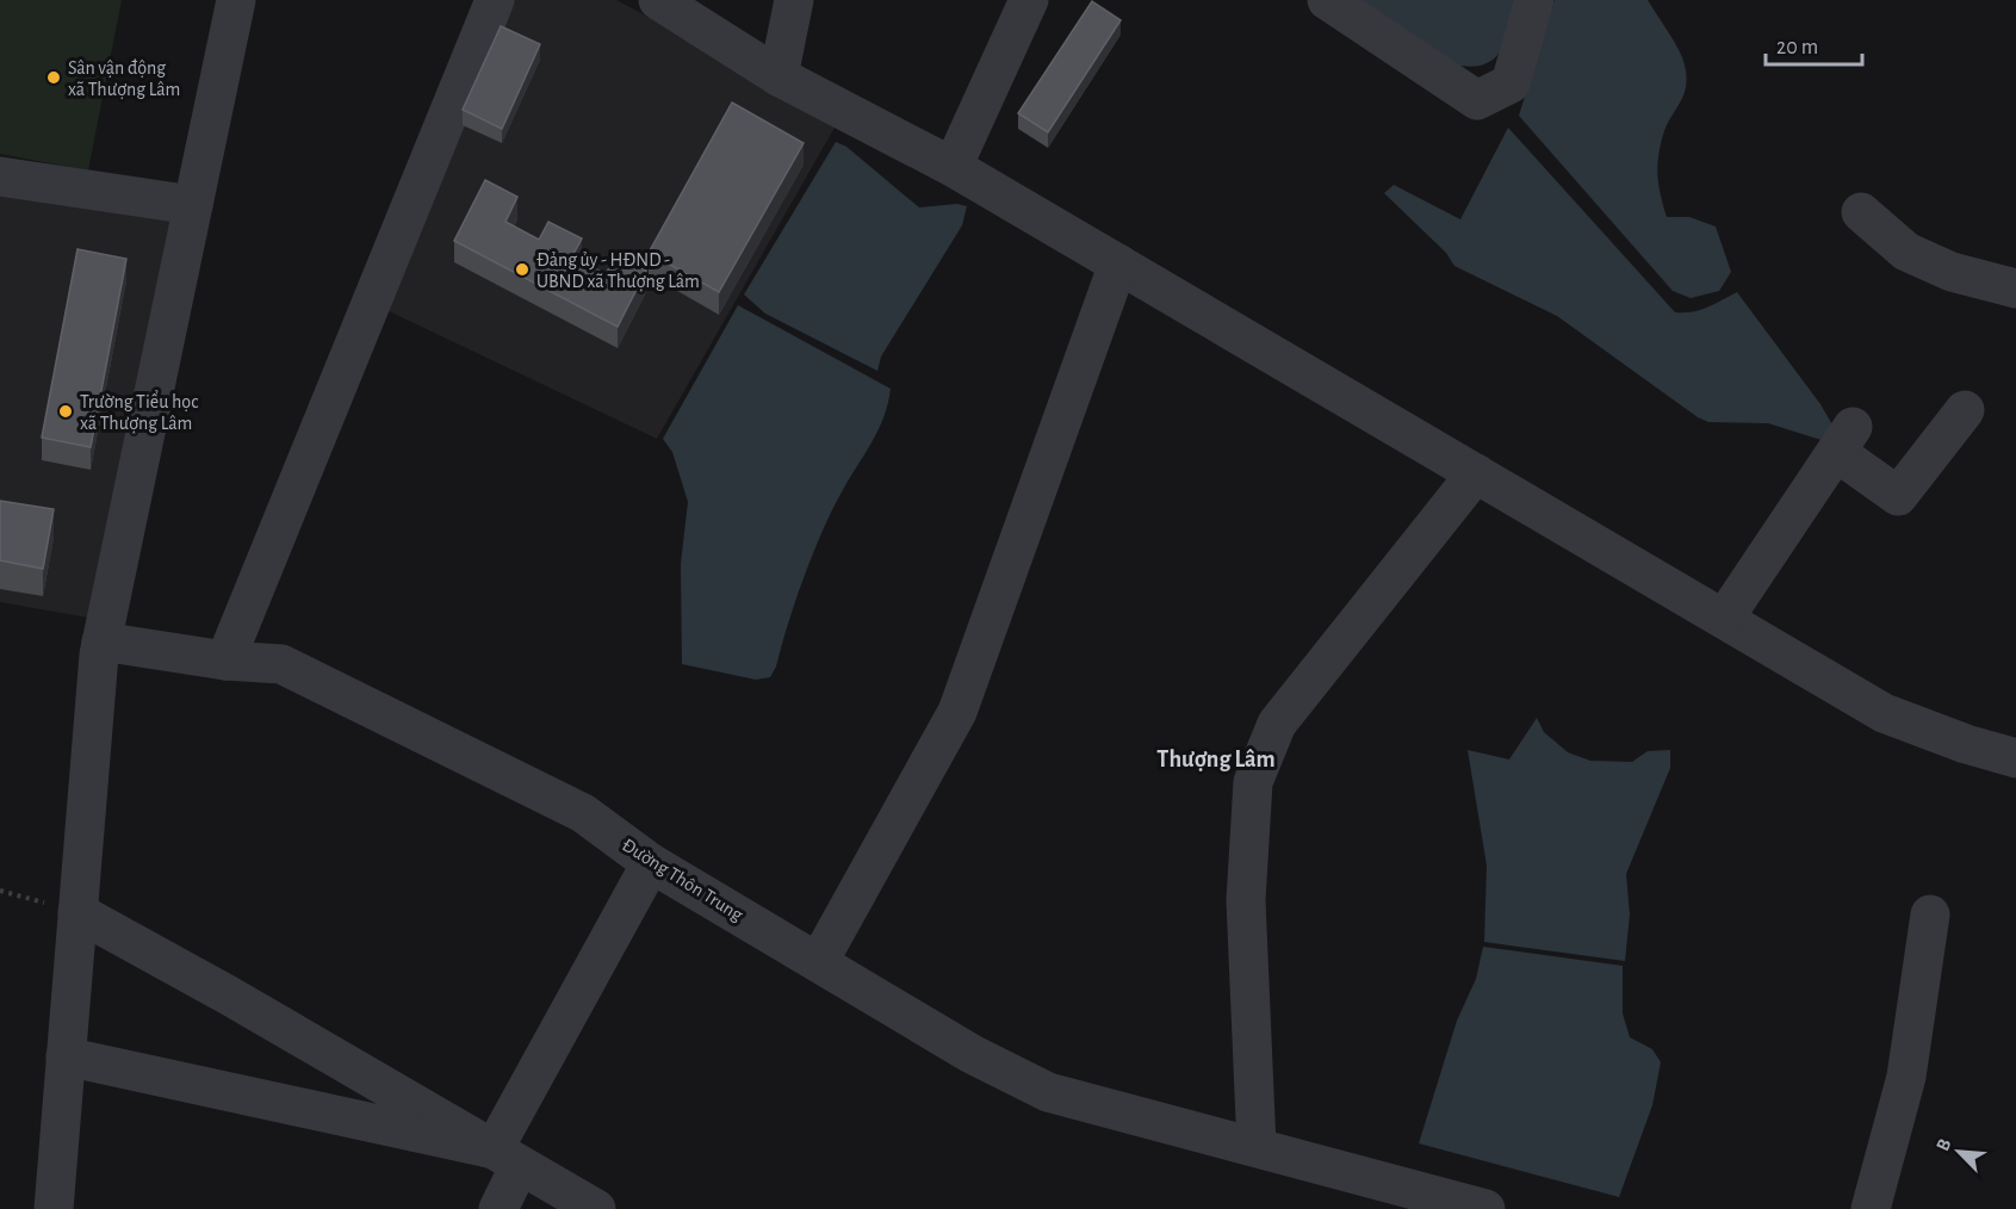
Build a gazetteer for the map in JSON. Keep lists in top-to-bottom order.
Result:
{
  "streets": {
    "street": ["Đường Thôn Trung"]
  },
  "districts": ["Thượng Lâm"],
  "places": ["Sân vận động xã Thượng Lâm", "Đảng ủy - HĐND - UBND xã Thượng Lâm", "Trường Tiểu học xã Thượng Lâm"],
  "scale_bar": "20 m",
  "north": "top left"
}
